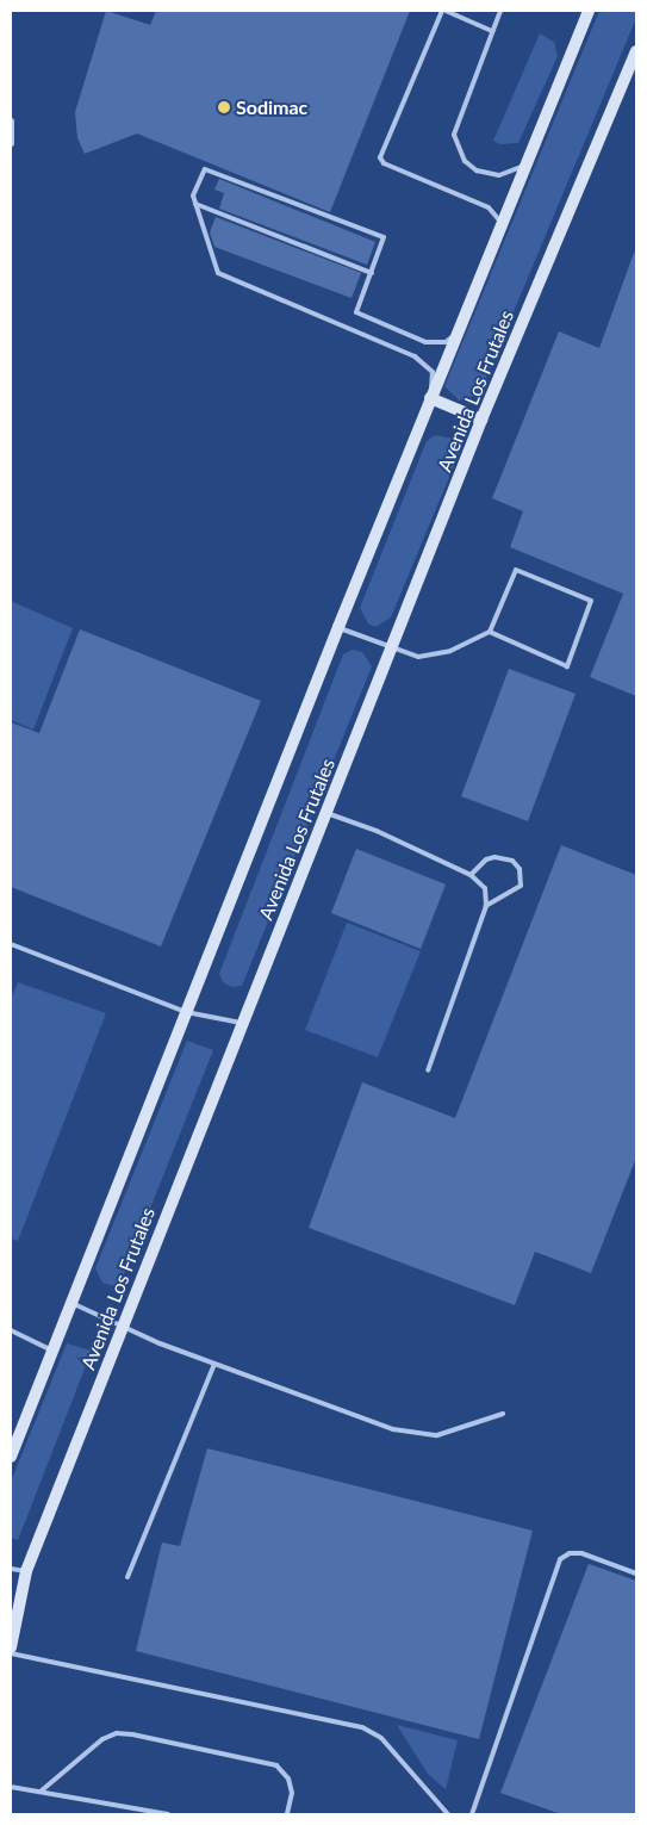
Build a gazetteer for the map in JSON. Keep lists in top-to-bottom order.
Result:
{
  "streets": {
    "main road": ["Avenida Los Frutales"]
  },
  "places": ["Sodimac"]
}
